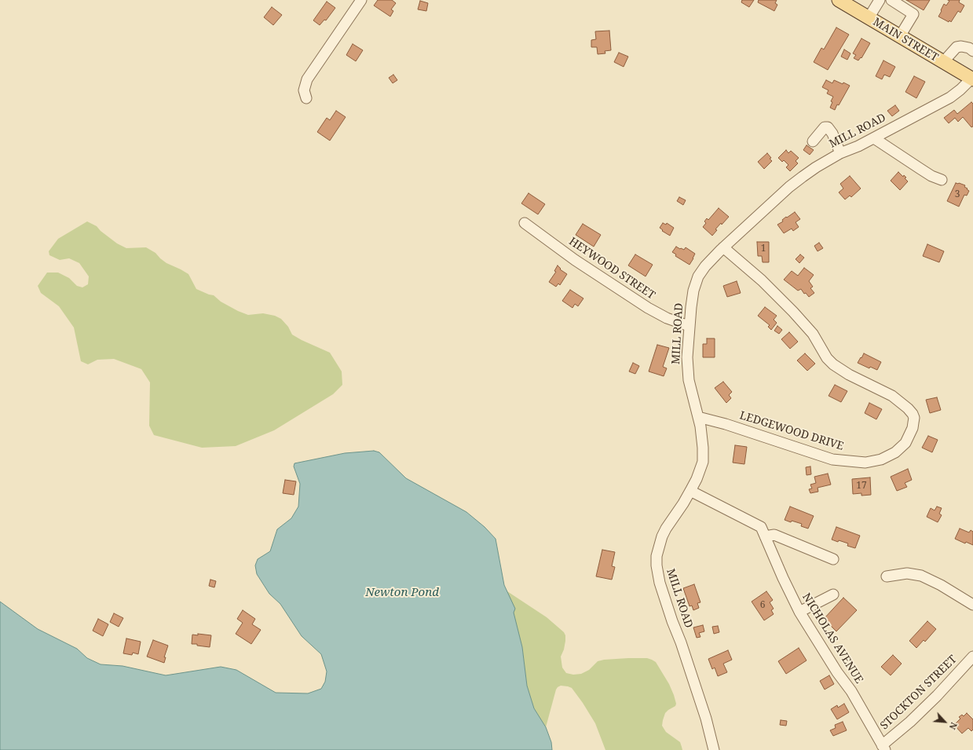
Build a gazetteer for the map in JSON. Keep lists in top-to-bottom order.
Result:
{
  "streets": {
    "main road": ["MAIN STREET"],
    "street": [
      "MILL ROAD",
      "HEYWOOD STREET",
      "LEDGEWOOD DRIVE",
      "NICHOLAS AVENUE",
      "STOCKTON STREET"
    ]
  },
  "crossings": [
    ["MAIN STREET", "MILL ROAD"],
    ["MILL ROAD", "HEYWOOD STREET"],
    ["MILL ROAD", "LEDGEWOOD DRIVE"],
    ["MILL ROAD", "NICHOLAS AVENUE"],
    ["NICHOLAS AVENUE", "STOCKTON STREET"]
  ],
  "water": ["Newton Pond"],
  "house_numbers": [
    "3",
    "1",
    "17",
    "6"
  ],
  "north": "bottom right"
}
